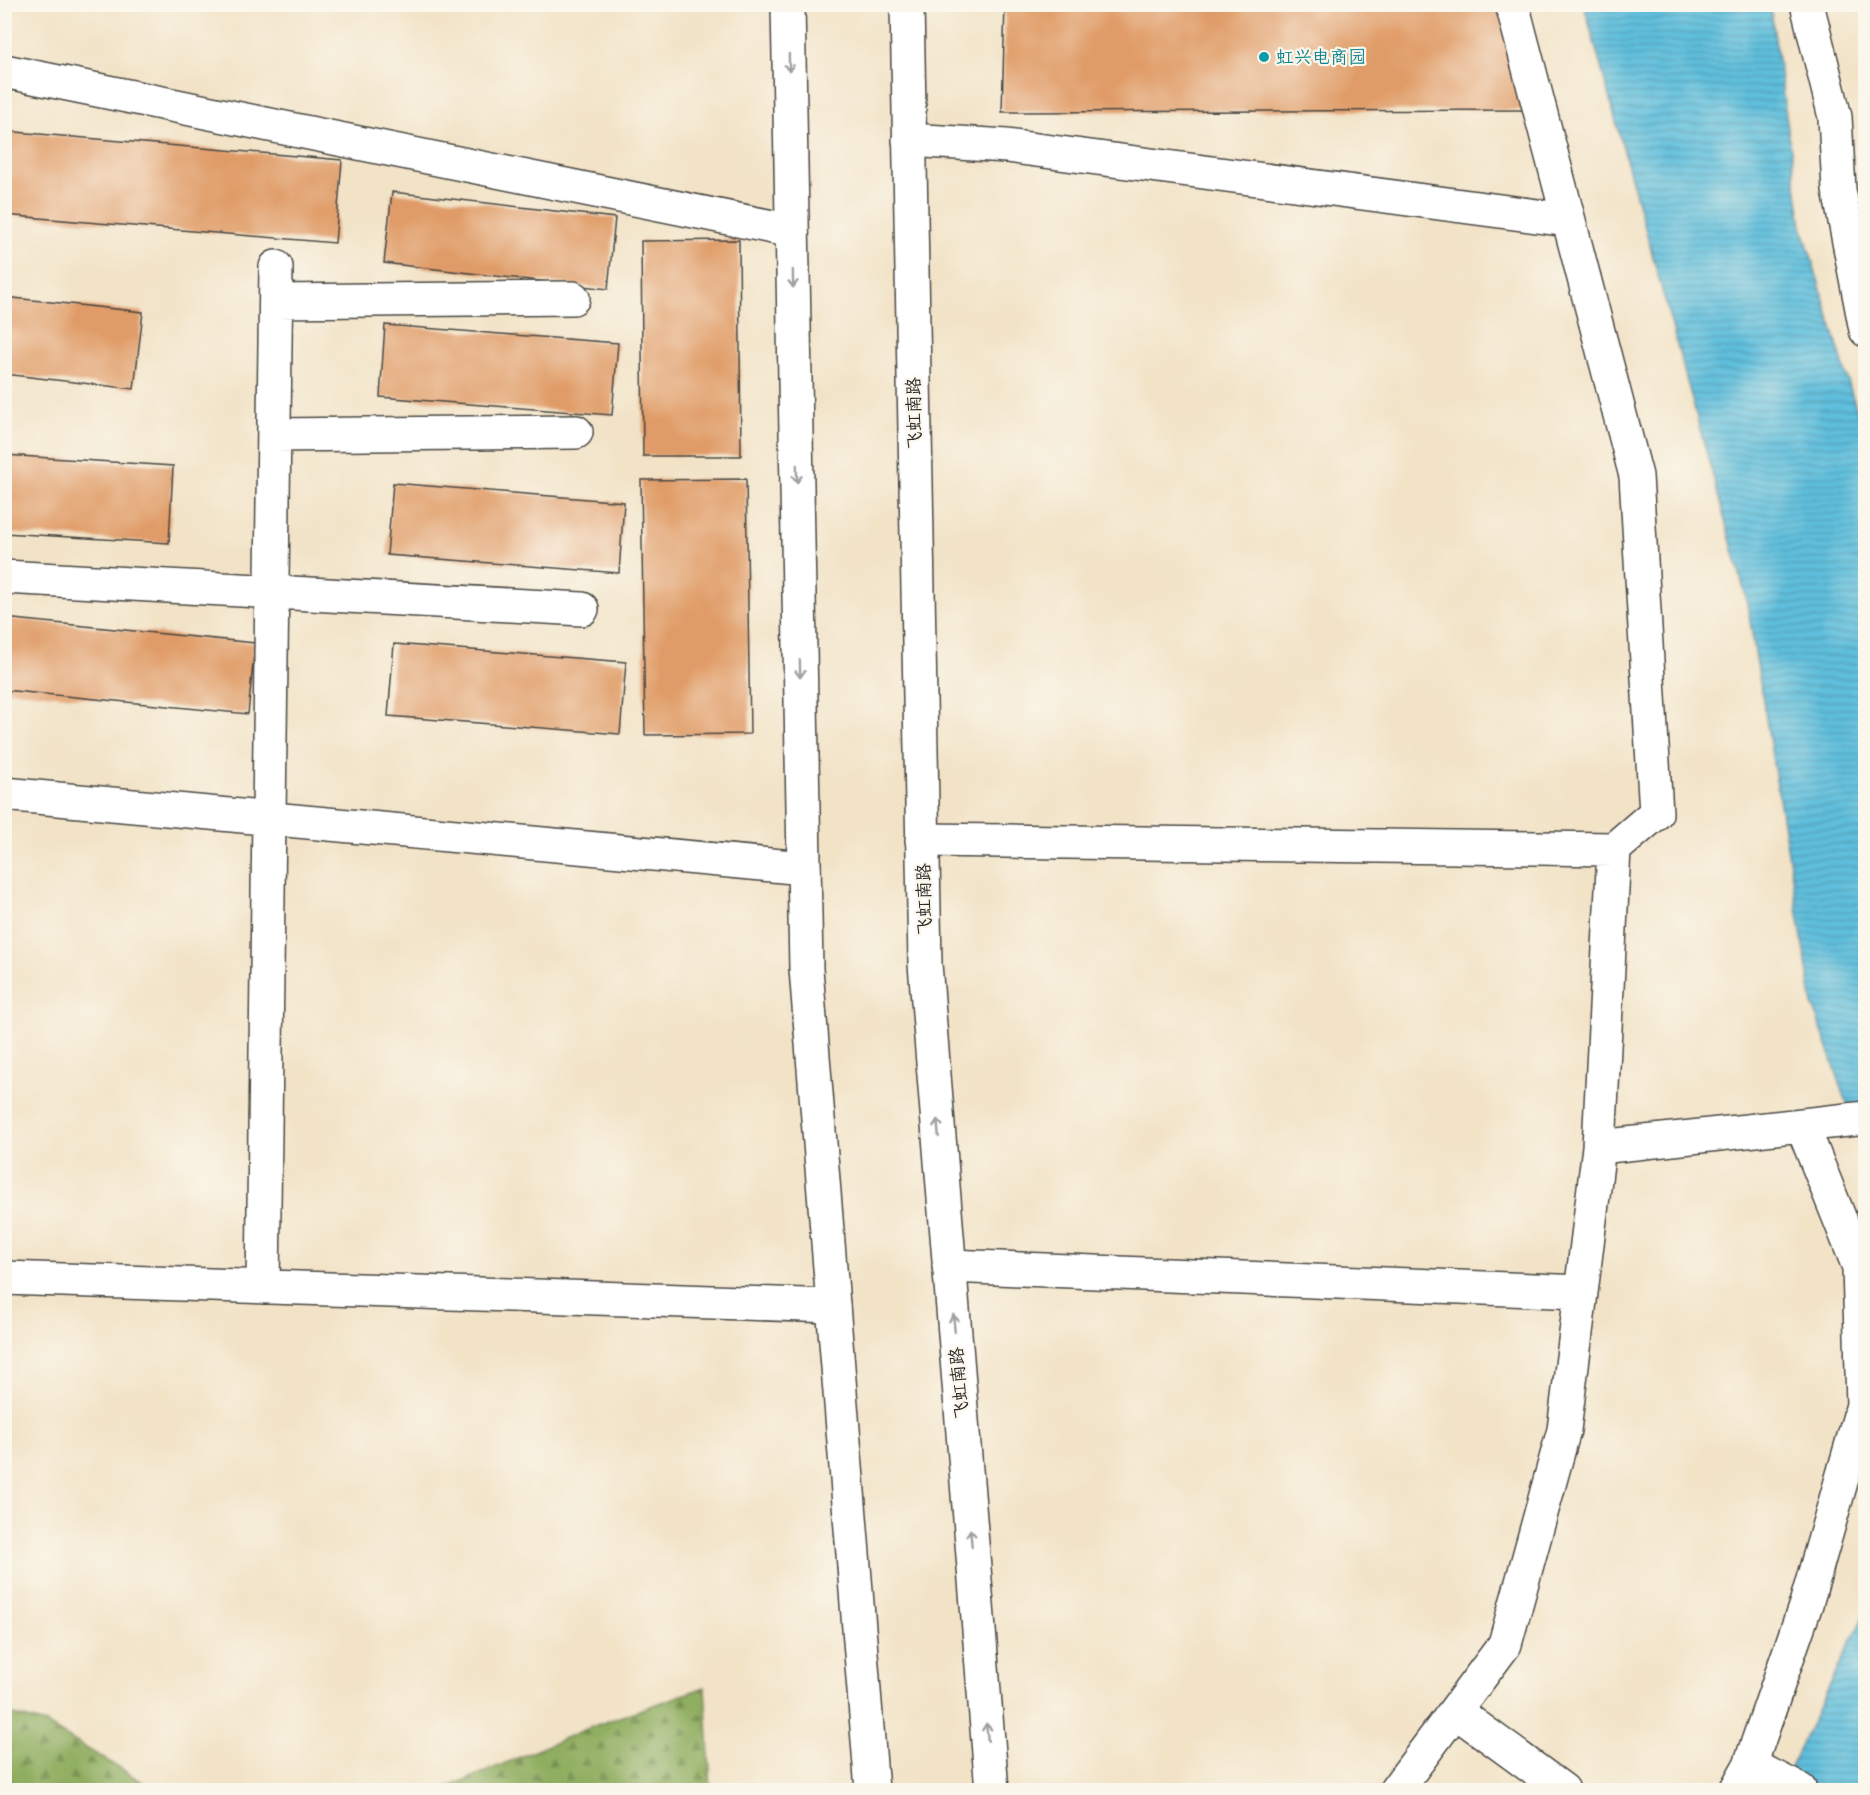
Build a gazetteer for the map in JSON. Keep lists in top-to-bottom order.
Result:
{
  "streets": {
    "street": ["飞虹南路"]
  },
  "places": ["虹兴电商园"]
}
